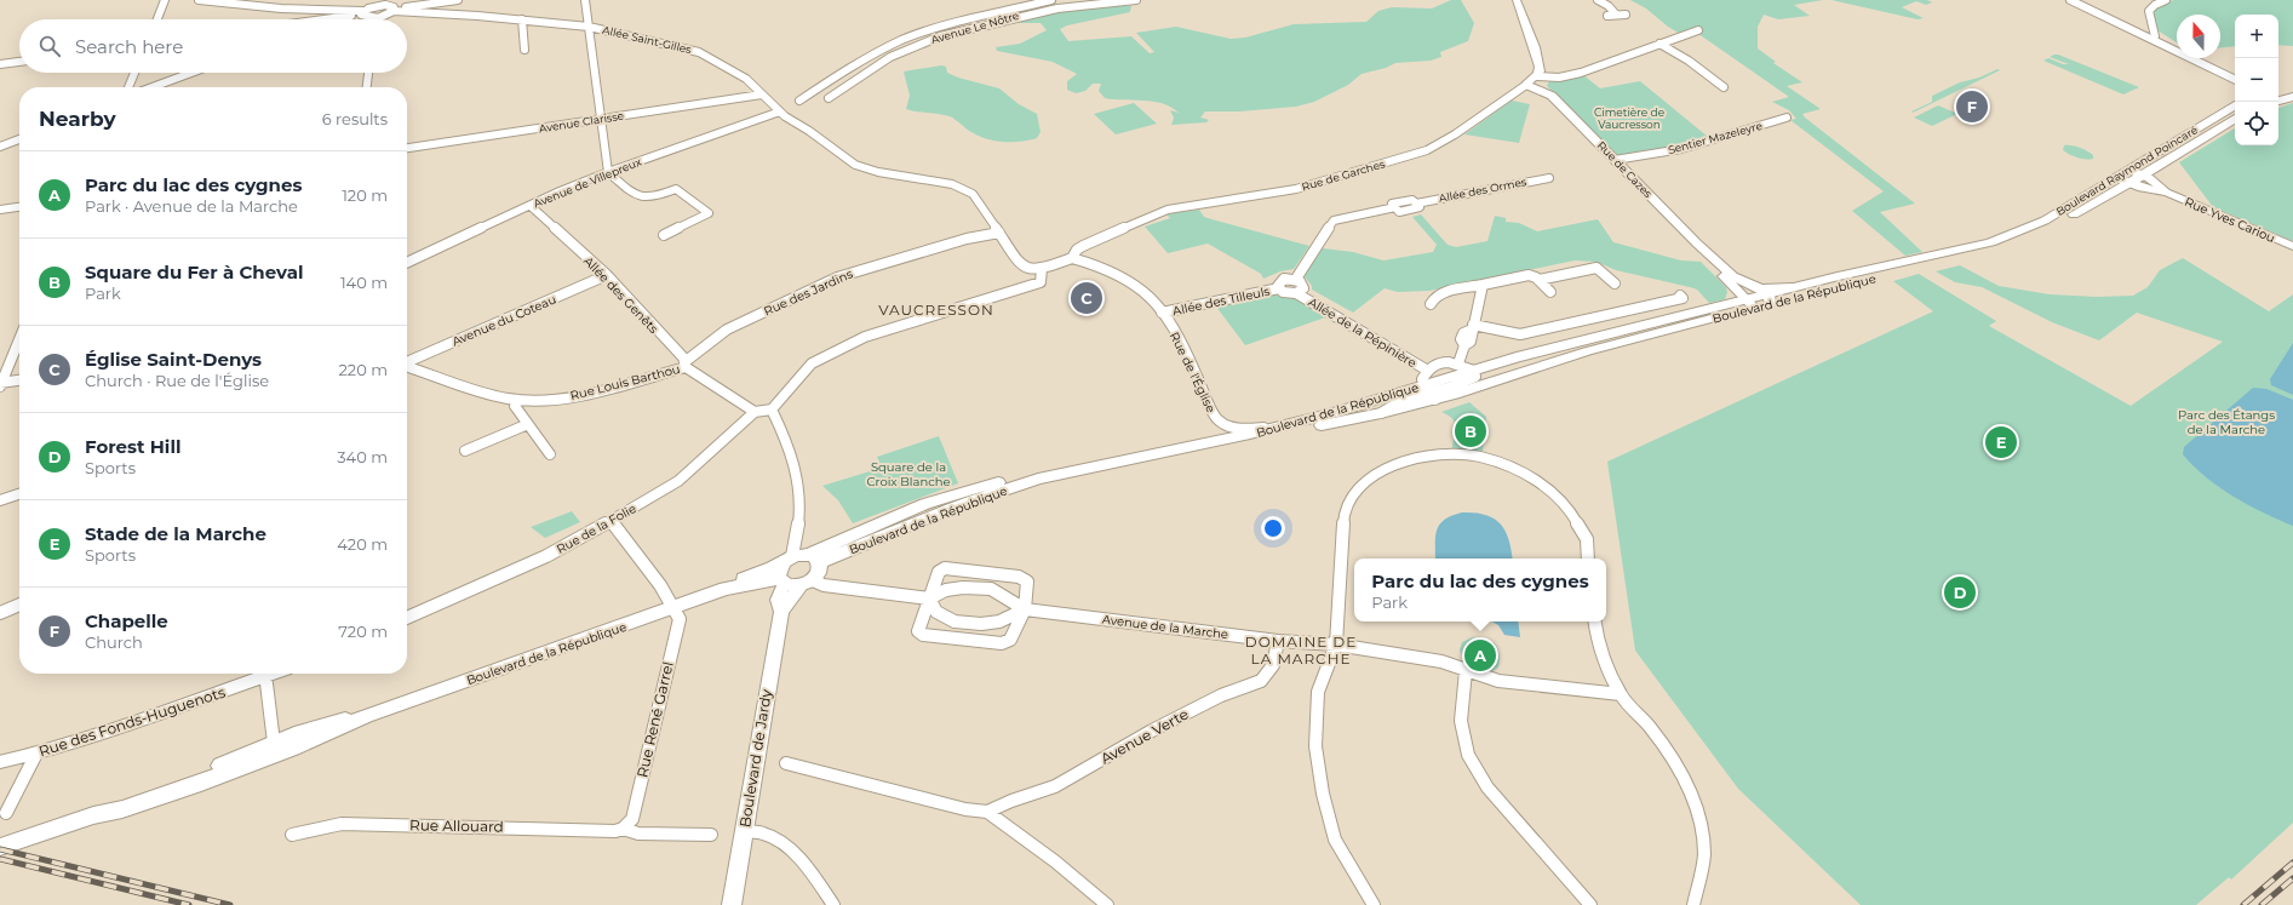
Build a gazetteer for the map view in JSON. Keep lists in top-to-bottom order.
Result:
{
  "streets": {
    "main road": ["Boulevard Raymond Poincaré", "Boulevard de la République"],
    "street": [
      "Avenue Le Nôtre",
      "Allée Saint-Gilles",
      "Avenue Clarisse",
      "Sentier Mazeleyre",
      "Rue de Cazes",
      "Rue de Garches",
      "Avenue de Villepreux",
      "Allée des Ormes",
      "Rue Yves Cariou",
      "Rue des Jardins",
      "Allée des Genêts",
      "Allée des Tilleuls",
      "Avenue du Coteau",
      "Allée de la Pépinière",
      "Rue de l'Église",
      "Rue Louis Barthou",
      "Rue de la Folie",
      "Avenue de la Marche",
      "Rue René Garrel",
      "Rue des Fonds-Huguenots",
      "Avenue Verte",
      "Boulevard de Jardy",
      "Rue Allouard"
    ]
  },
  "crossings": [
    ["Allée Saint-Gilles", "Avenue Clarisse"],
    ["Allée Saint-Gilles", "Rue de Garches"],
    ["Allée Saint-Gilles", "Avenue de Villepreux"],
    ["Allée Saint-Gilles", "Rue des Jardins"],
    ["Sentier Mazeleyre", "Rue de Cazes"],
    ["Rue de Cazes", "Rue de Garches"],
    ["Rue de Cazes", "Boulevard de la République"],
    ["Boulevard Raymond Poincaré", "Rue Yves Cariou"],
    ["Boulevard Raymond Poincaré", "Boulevard de la République"],
    ["Rue de Garches", "Rue de l'Église"],
    ["Avenue de Villepreux", "Allée des Genêts"],
    ["Rue Yves Cariou", "Boulevard de la République"],
    ["Rue des Jardins", "Allée des Genêts"],
    ["Rue des Jardins", "Rue Louis Barthou"],
    ["Allée des Genêts", "Avenue du Coteau"],
    ["Allée des Genêts", "Rue Louis Barthou"],
    ["Boulevard de la République", "Rue de l'Église"],
    ["Boulevard de la République", "Rue René Garrel"],
    ["Boulevard de la République", "Boulevard de Jardy"],
    ["Allée des Tilleuls", "Allée de la Pépinière"],
    ["Allée des Tilleuls", "Rue de l'Église"],
    ["Rue Louis Barthou", "Rue de la Folie"],
    ["Avenue de la Marche", "Avenue Verte"],
    ["Rue René Garrel", "Rue Allouard"]
  ],
  "districts": ["VAUCRESSON", "DOMAINE DE LA MARCHE"],
  "parks": ["Cimetière de Vaucresson", "Parc des Étangs de la Marche", "Square de la Croix Blanche"],
  "north": "top",
  "page": {
    "map_buttons": ["+", "−"],
    "search": "Search here",
    "heading": ["Nearby", "6 results"],
    "pins": [
      "F",
      "C",
      "B",
      "E",
      "D",
      "A"
    ],
    "list": [
      {
        "mark": "A",
        "name": "Parc du lac des cygnes",
        "note": "Park · Avenue de la Marche",
        "value": "120 m"
      },
      {
        "mark": "B",
        "name": "Square du Fer à Cheval",
        "note": "Park",
        "value": "140 m"
      },
      {
        "mark": "C",
        "name": "Église Saint-Denys",
        "note": "Church · Rue de l'Église",
        "value": "220 m"
      },
      {
        "mark": "D",
        "name": "Forest Hill",
        "note": "Sports",
        "value": "340 m"
      },
      {
        "mark": "E",
        "name": "Stade de la Marche",
        "note": "Sports",
        "value": "420 m"
      },
      {
        "mark": "F",
        "name": "Chapelle",
        "note": "Church",
        "value": "720 m"
      }
    ],
    "popup": ["Parc du lac des cygnes", "Park"]
  }
}
